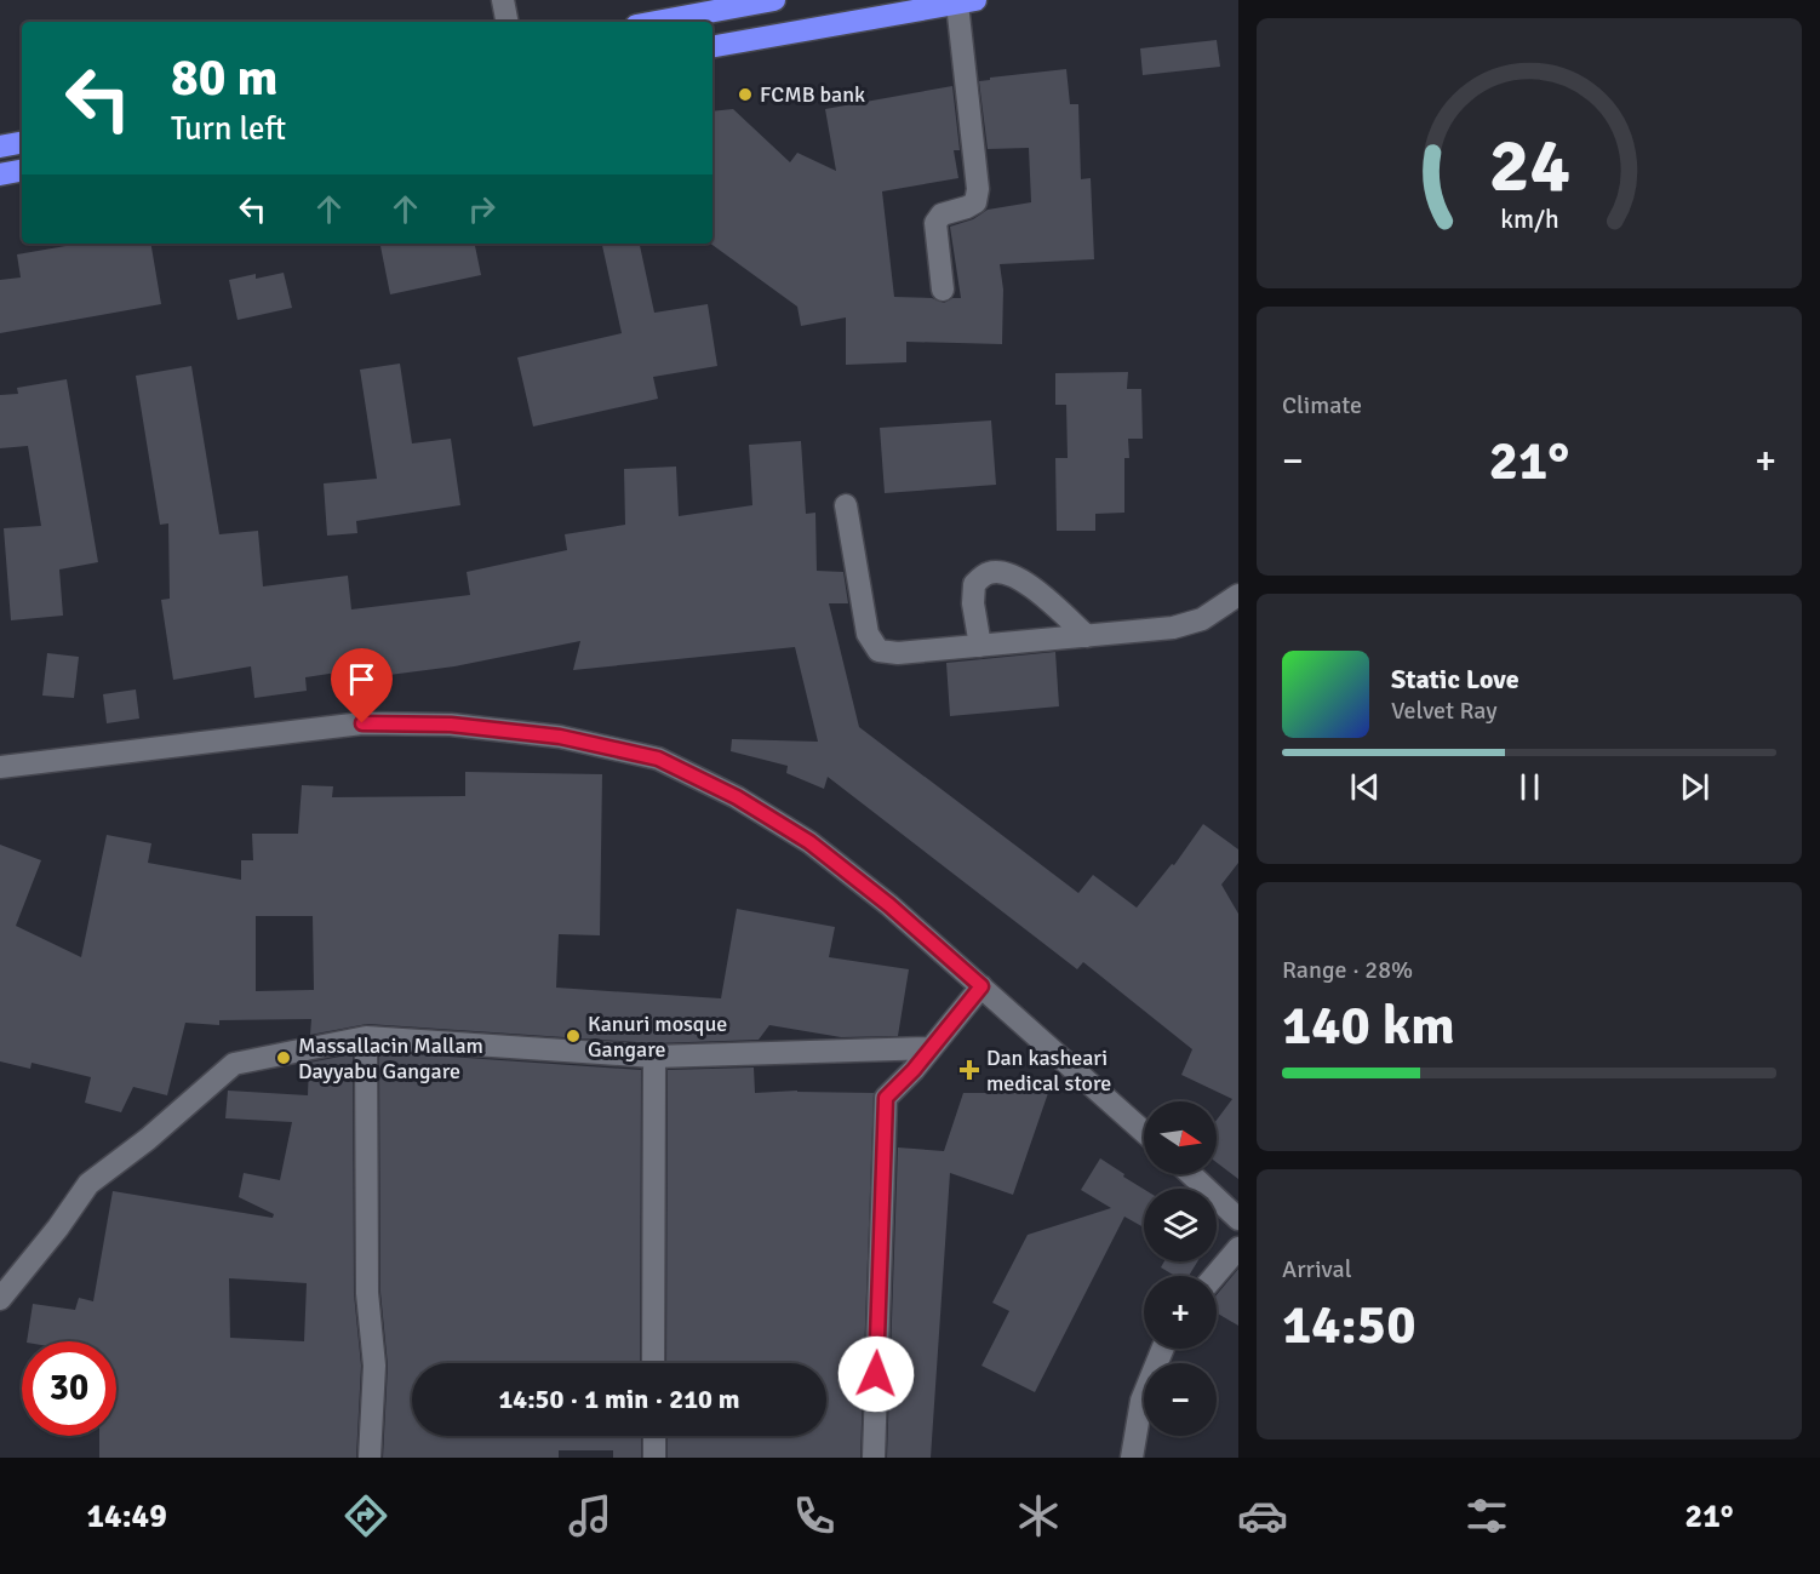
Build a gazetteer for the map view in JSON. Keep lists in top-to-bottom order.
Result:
{
  "places": {
    "other": ["FCMB bank", "Kanuri mosque Gangare", "Massallacin Mallam Dayyabu Gangare"],
    "health": ["Dan kasheari medical store"]
  },
  "north": "right",
  "page": {
    "turn": ["80 m", "Turn left"],
    "tile": [
      "Climate",
      ["Range · 28%", "140 km"],
      ["Arrival", "14:50"]
    ],
    "heat": ["−", "21°", "+"],
    "song": ["Static Love", "Velvet Ray"],
    "map_buttons": ["+", "−"],
    "limit": "30",
    "trip": "14:50 · 1 min · 210 m",
    "tabs": ["14:49", "21°"],
    "gauge": ["24", "km/h"]
  }
}
